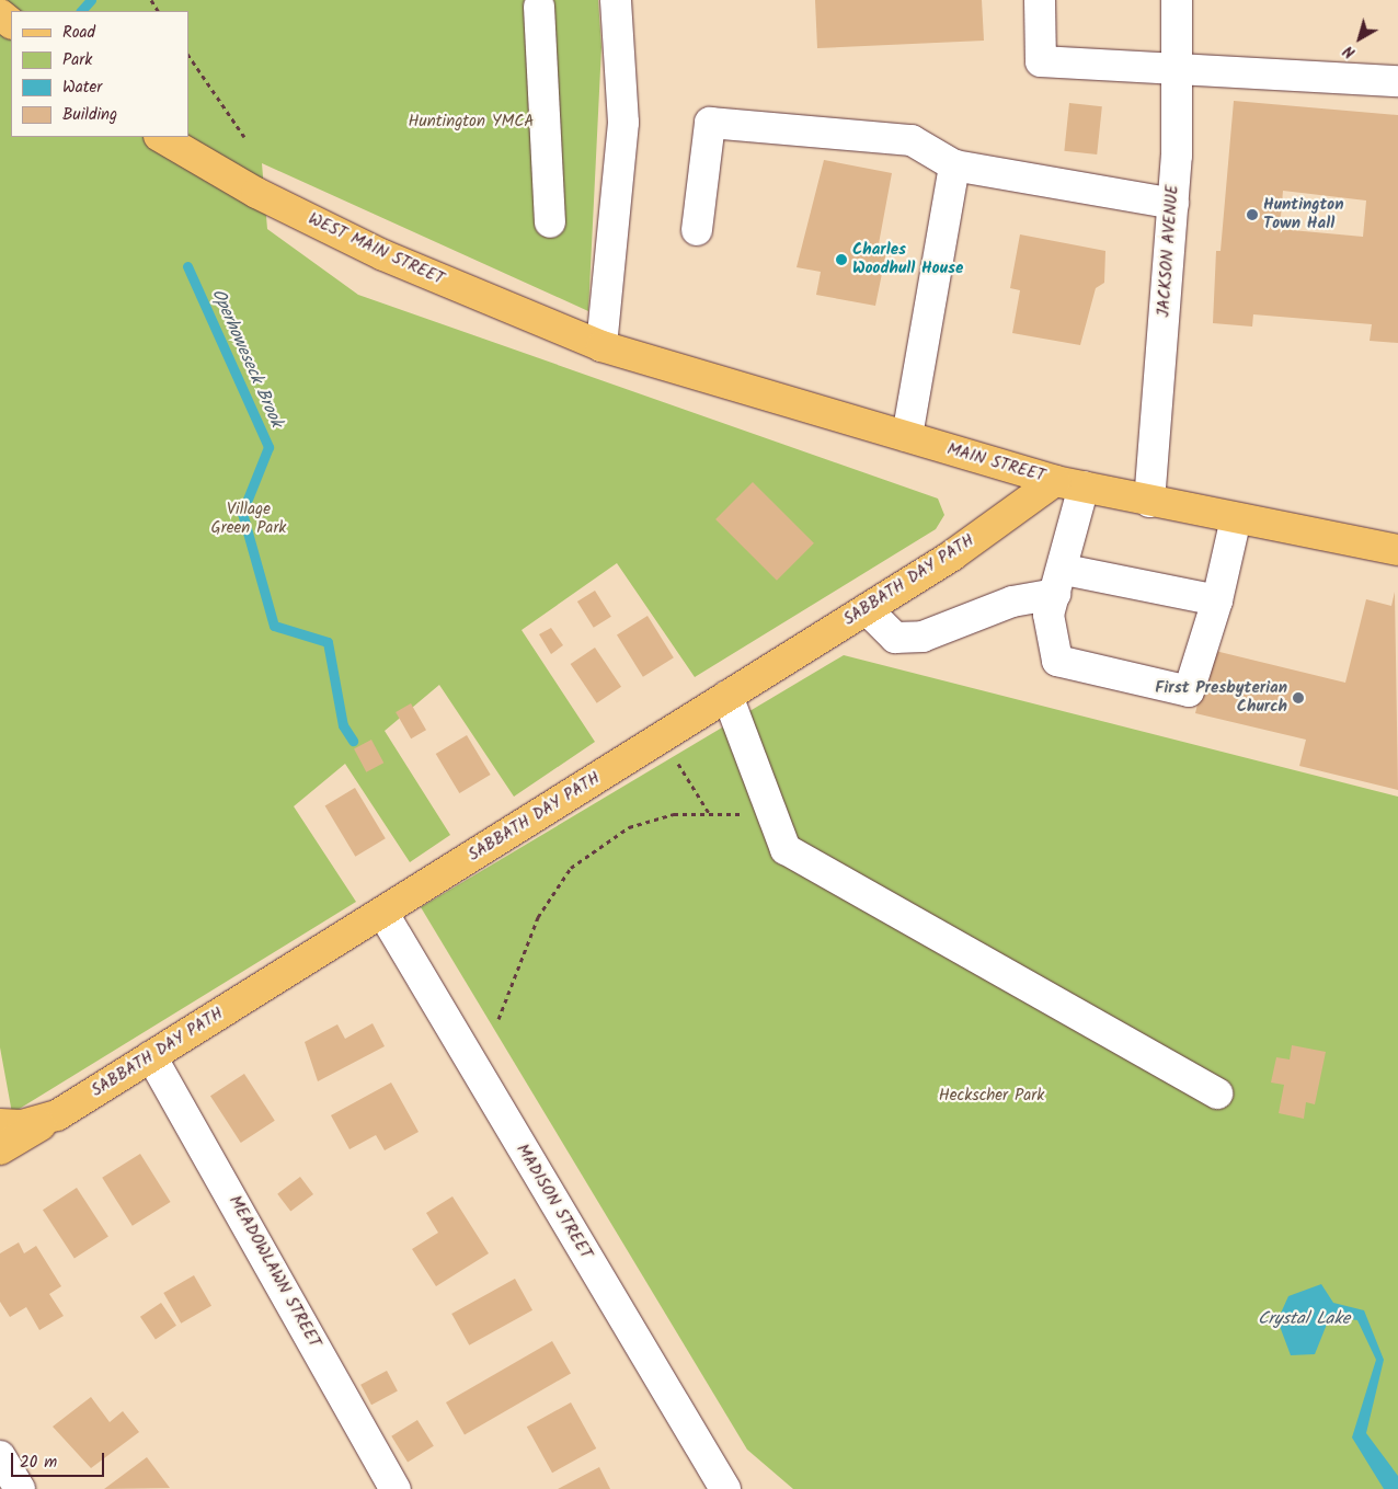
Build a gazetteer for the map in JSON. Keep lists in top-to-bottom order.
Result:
{
  "streets": {
    "main road": ["WEST MAIN STREET", "MAIN STREET", "SABBATH DAY PATH"],
    "street": ["JACKSON AVENUE", "MADISON STREET", "MEADOWLAWN STREET"]
  },
  "crossings": [
    ["WEST MAIN STREET", "MAIN STREET"],
    ["JACKSON AVENUE", "MAIN STREET"],
    ["MAIN STREET", "SABBATH DAY PATH"],
    ["SABBATH DAY PATH", "MADISON STREET"],
    ["SABBATH DAY PATH", "MEADOWLAWN STREET"]
  ],
  "water": ["Operhoweseck Brook", "Crystal Lake"],
  "parks": ["Huntington YMCA", "Village Green Park", "Heckscher Park"],
  "places": ["Huntington Town Hall", "Charles Woodhull House", "First Presbyterian Church"],
  "legend": [
    "Road",
    "Park",
    "Water",
    "Building"
  ],
  "scale_bar": "20 m",
  "north": "bottom left"
}
